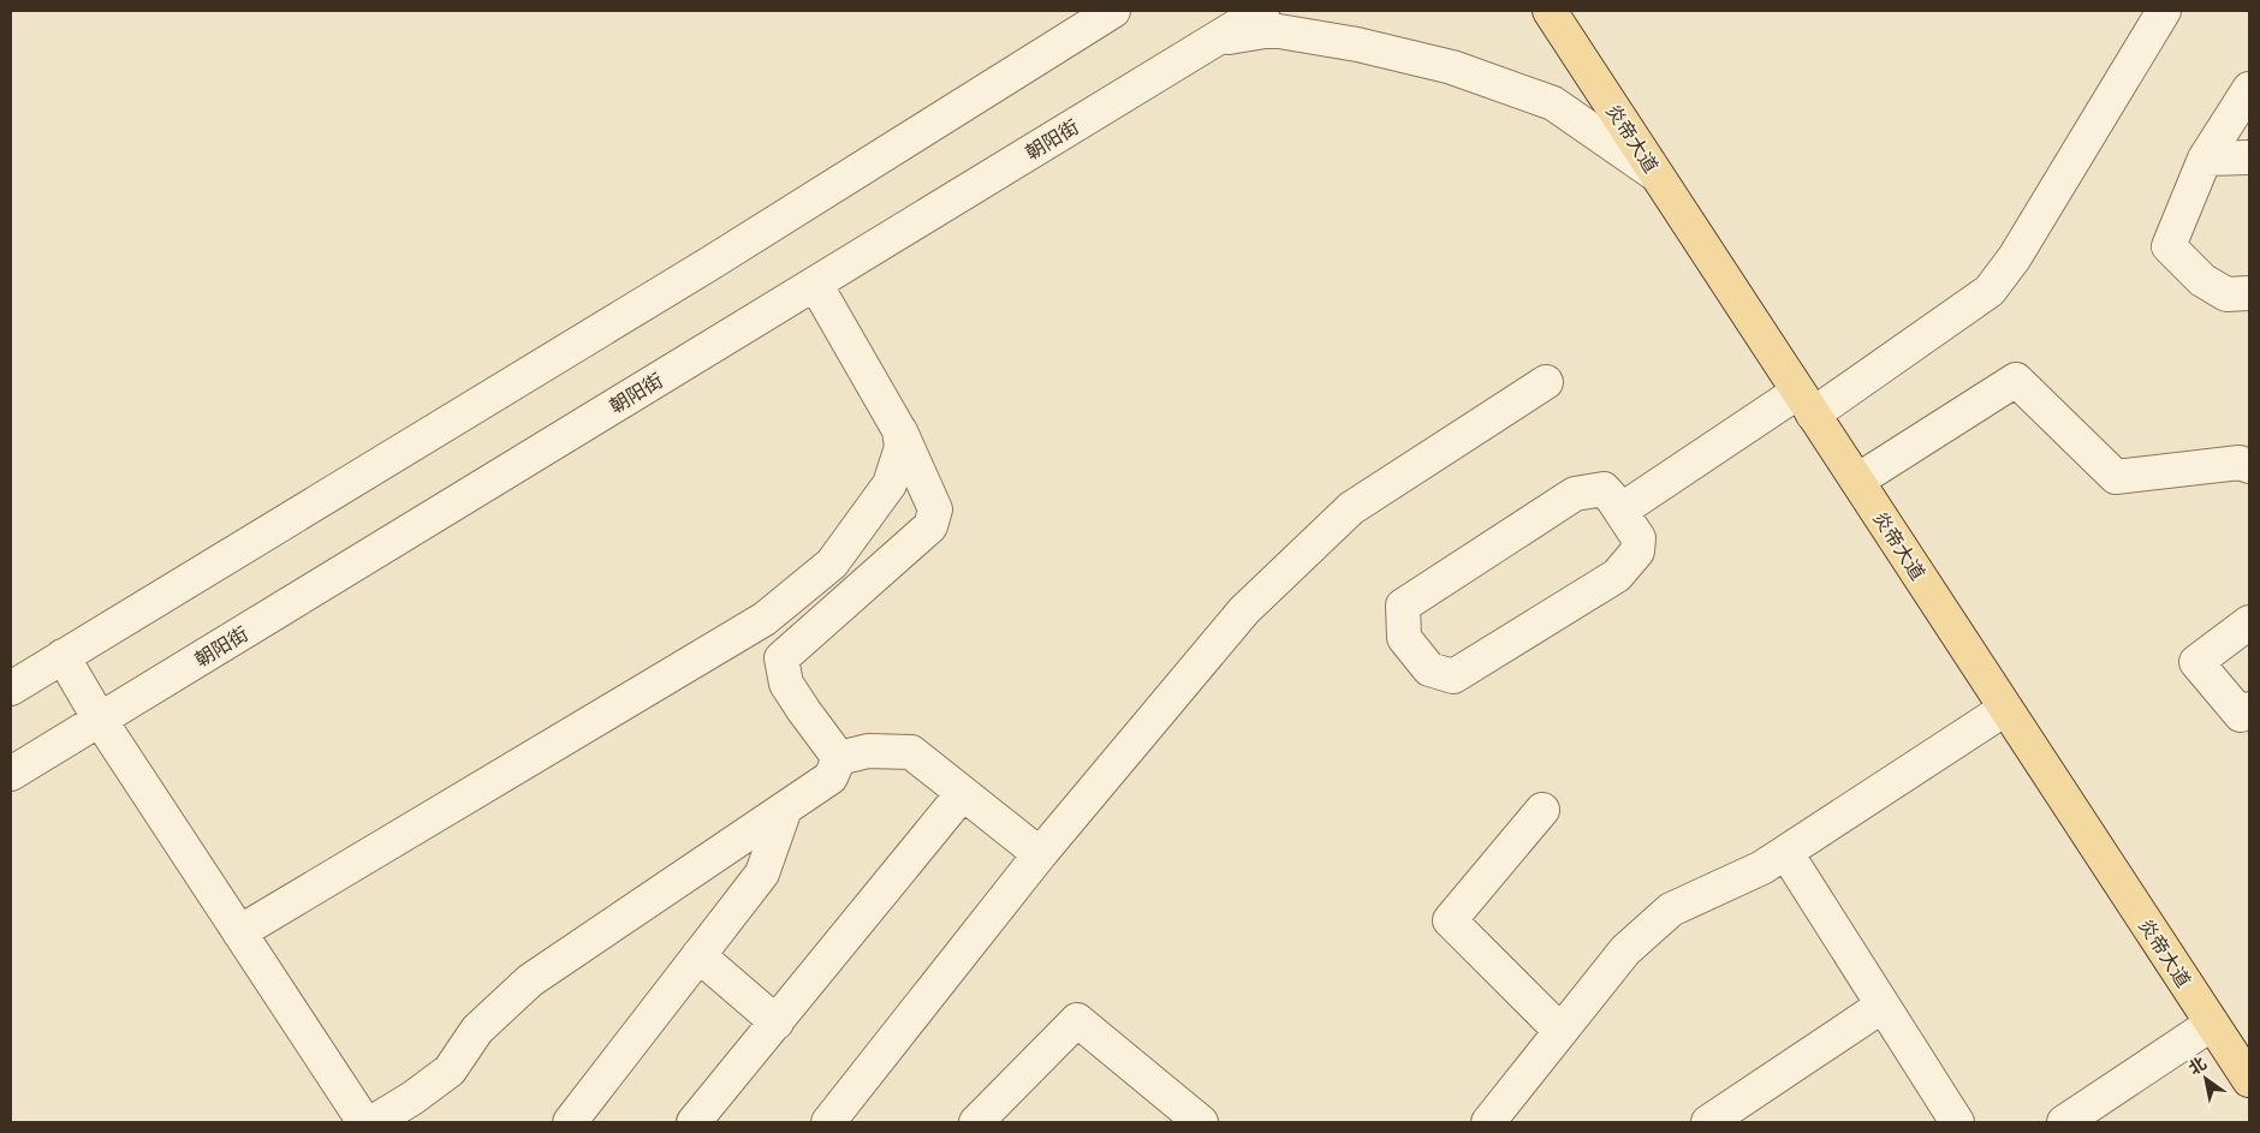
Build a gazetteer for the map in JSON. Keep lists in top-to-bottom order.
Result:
{
  "streets": {
    "main road": ["炎帝大道"],
    "street": ["朝阳街"]
  },
  "north": "top left"
}
